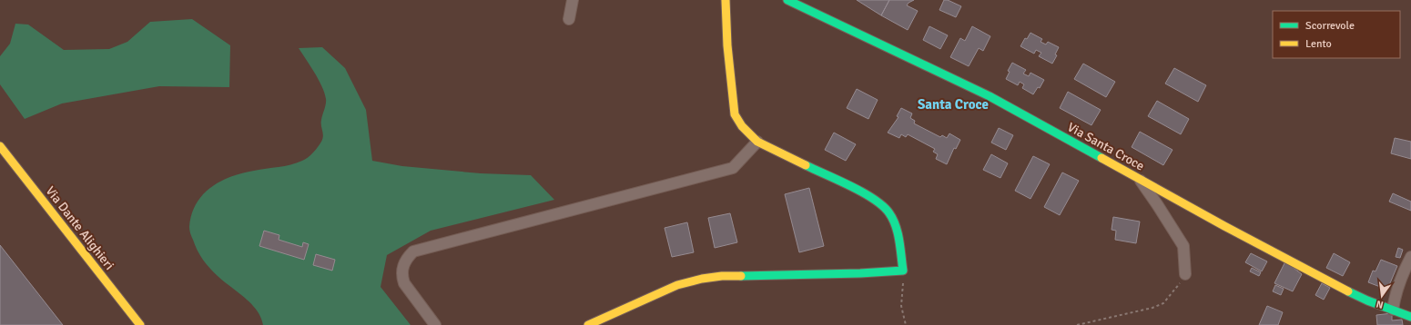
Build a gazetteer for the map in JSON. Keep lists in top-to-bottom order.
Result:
{
  "streets": {
    "street": ["Via Santa Croce", "Via Dante Alighieri"]
  },
  "districts": ["Santa Croce"],
  "legend": ["Scorrevole", "Lento"],
  "north": "bottom"
}
